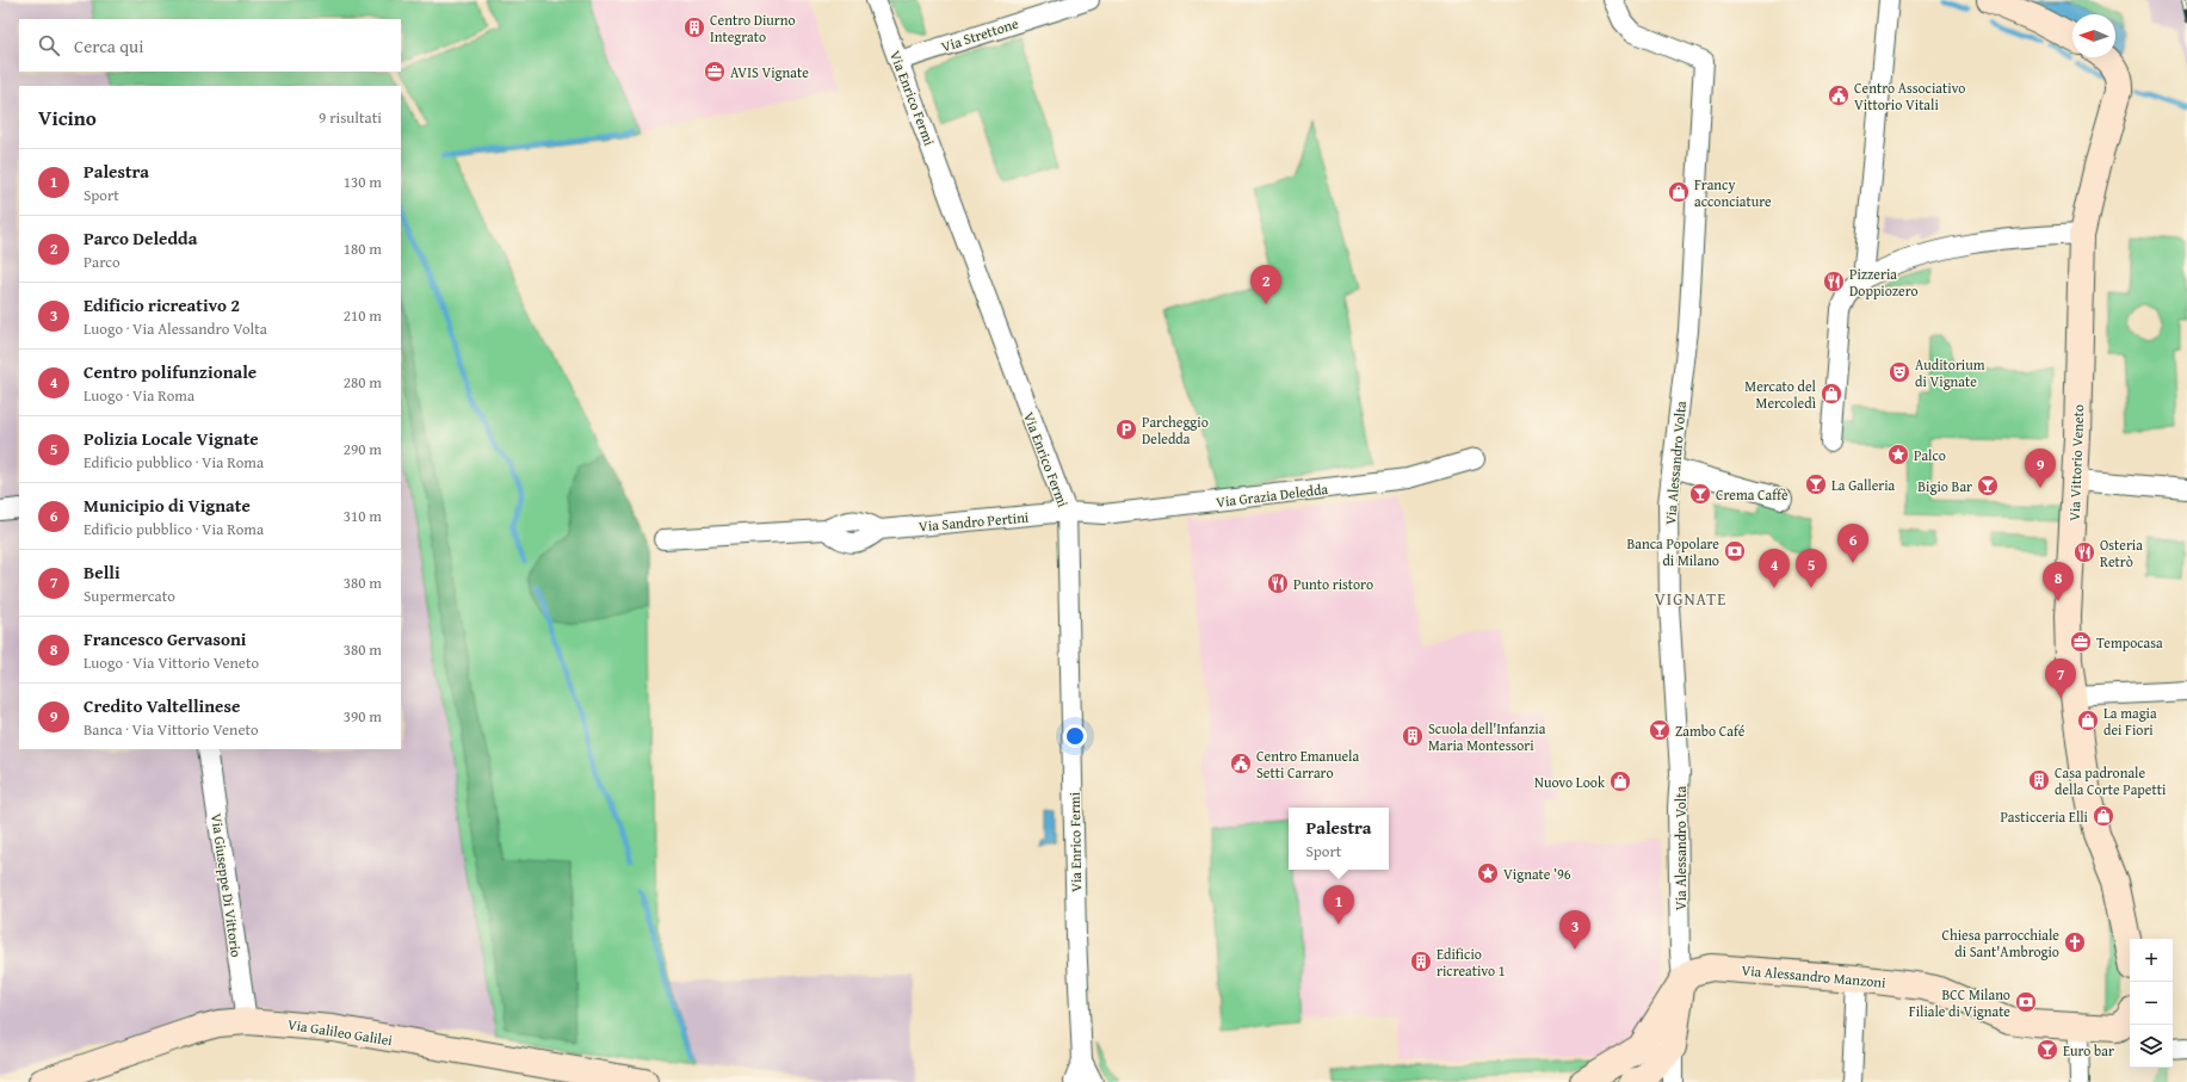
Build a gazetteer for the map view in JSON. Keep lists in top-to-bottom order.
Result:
{
  "streets": {
    "street": [
      "Via Strettone",
      "Via Enrico Fermi",
      "Via Alessandro Volta",
      "Via Vittorio Veneto",
      "Via Grazia Deledda",
      "Via Sandro Pertini",
      "Via Giuseppe Di Vittorio",
      "Via Alessandro Manzoni",
      "Via Galileo Galilei"
    ]
  },
  "crossings": [
    ["Via Strettone", "Via Enrico Fermi"],
    ["Via Enrico Fermi", "Via Grazia Deledda"],
    ["Via Enrico Fermi", "Via Sandro Pertini"],
    ["Via Alessandro Volta", "Via Alessandro Manzoni"],
    ["Via Grazia Deledda", "Via Sandro Pertini"],
    ["Via Giuseppe Di Vittorio", "Via Galileo Galilei"]
  ],
  "districts": ["VIGNATE"],
  "places": {
    "building": [
      "Centro Diurno Integrato",
      "Scuola dell'Infanzia Maria Montessori",
      "Casa padronale della Corte Papetti",
      "Edificio ricreativo 1"
    ],
    "office": ["AVIS Vignate", "Tempocasa"],
    "public building": ["Centro Associativo Vittorio Vitali", "Centro Emanuela Setti Carraro"],
    "shop": [
      "Francy acconciature",
      "Mercato del Mercoledì",
      "La magia dei Fiori",
      "Nuovo Look",
      "Pasticceria Elli"
    ],
    "restaurant": ["Pizzeria Doppiozero", "Osteria Retrò", "Punto ristoro"],
    "theatre": ["Auditorium di Vignate"],
    "parking": ["Parcheggio Deledda"],
    "place": ["Palco", "Vignate ’96"],
    "bar": [
      "La Galleria",
      "Bigio Bar",
      "Crema Caffè",
      "Zambo Café",
      "Euro bar"
    ],
    "bank": ["Banca Popolare di Milano", "BCC Milano Filiale di Vignate"],
    "church": ["Chiesa parrocchiale di Sant'Ambrogio"]
  },
  "north": "left",
  "page": {
    "search": "Cerca qui",
    "heading": ["Vicino", "9 risultati"],
    "list": [
      {
        "mark": "1",
        "name": "Palestra",
        "note": "Sport",
        "value": "130 m"
      },
      {
        "mark": "2",
        "name": "Parco Deledda",
        "note": "Parco",
        "value": "180 m"
      },
      {
        "mark": "3",
        "name": "Edificio ricreativo 2",
        "note": "Luogo · Via Alessandro Volta",
        "value": "210 m"
      },
      {
        "mark": "4",
        "name": "Centro polifunzionale",
        "note": "Luogo · Via Roma",
        "value": "280 m"
      },
      {
        "mark": "5",
        "name": "Polizia Locale Vignate",
        "note": "Edificio pubblico · Via Roma",
        "value": "290 m"
      },
      {
        "mark": "6",
        "name": "Municipio di Vignate",
        "note": "Edificio pubblico · Via Roma",
        "value": "310 m"
      },
      {
        "mark": "7",
        "name": "Belli",
        "note": "Supermercato",
        "value": "380 m"
      },
      {
        "mark": "8",
        "name": "Francesco Gervasoni",
        "note": "Luogo · Via Vittorio Veneto",
        "value": "380 m"
      },
      {
        "mark": "9",
        "name": "Credito Valtellinese",
        "note": "Banca · Via Vittorio Veneto",
        "value": "390 m"
      }
    ],
    "pins": [
      "2",
      "9",
      "6",
      "4",
      "5",
      "8",
      "7",
      "1",
      "3"
    ],
    "popup": ["Palestra", "Sport"],
    "map_buttons": ["+", "−"]
  }
}
